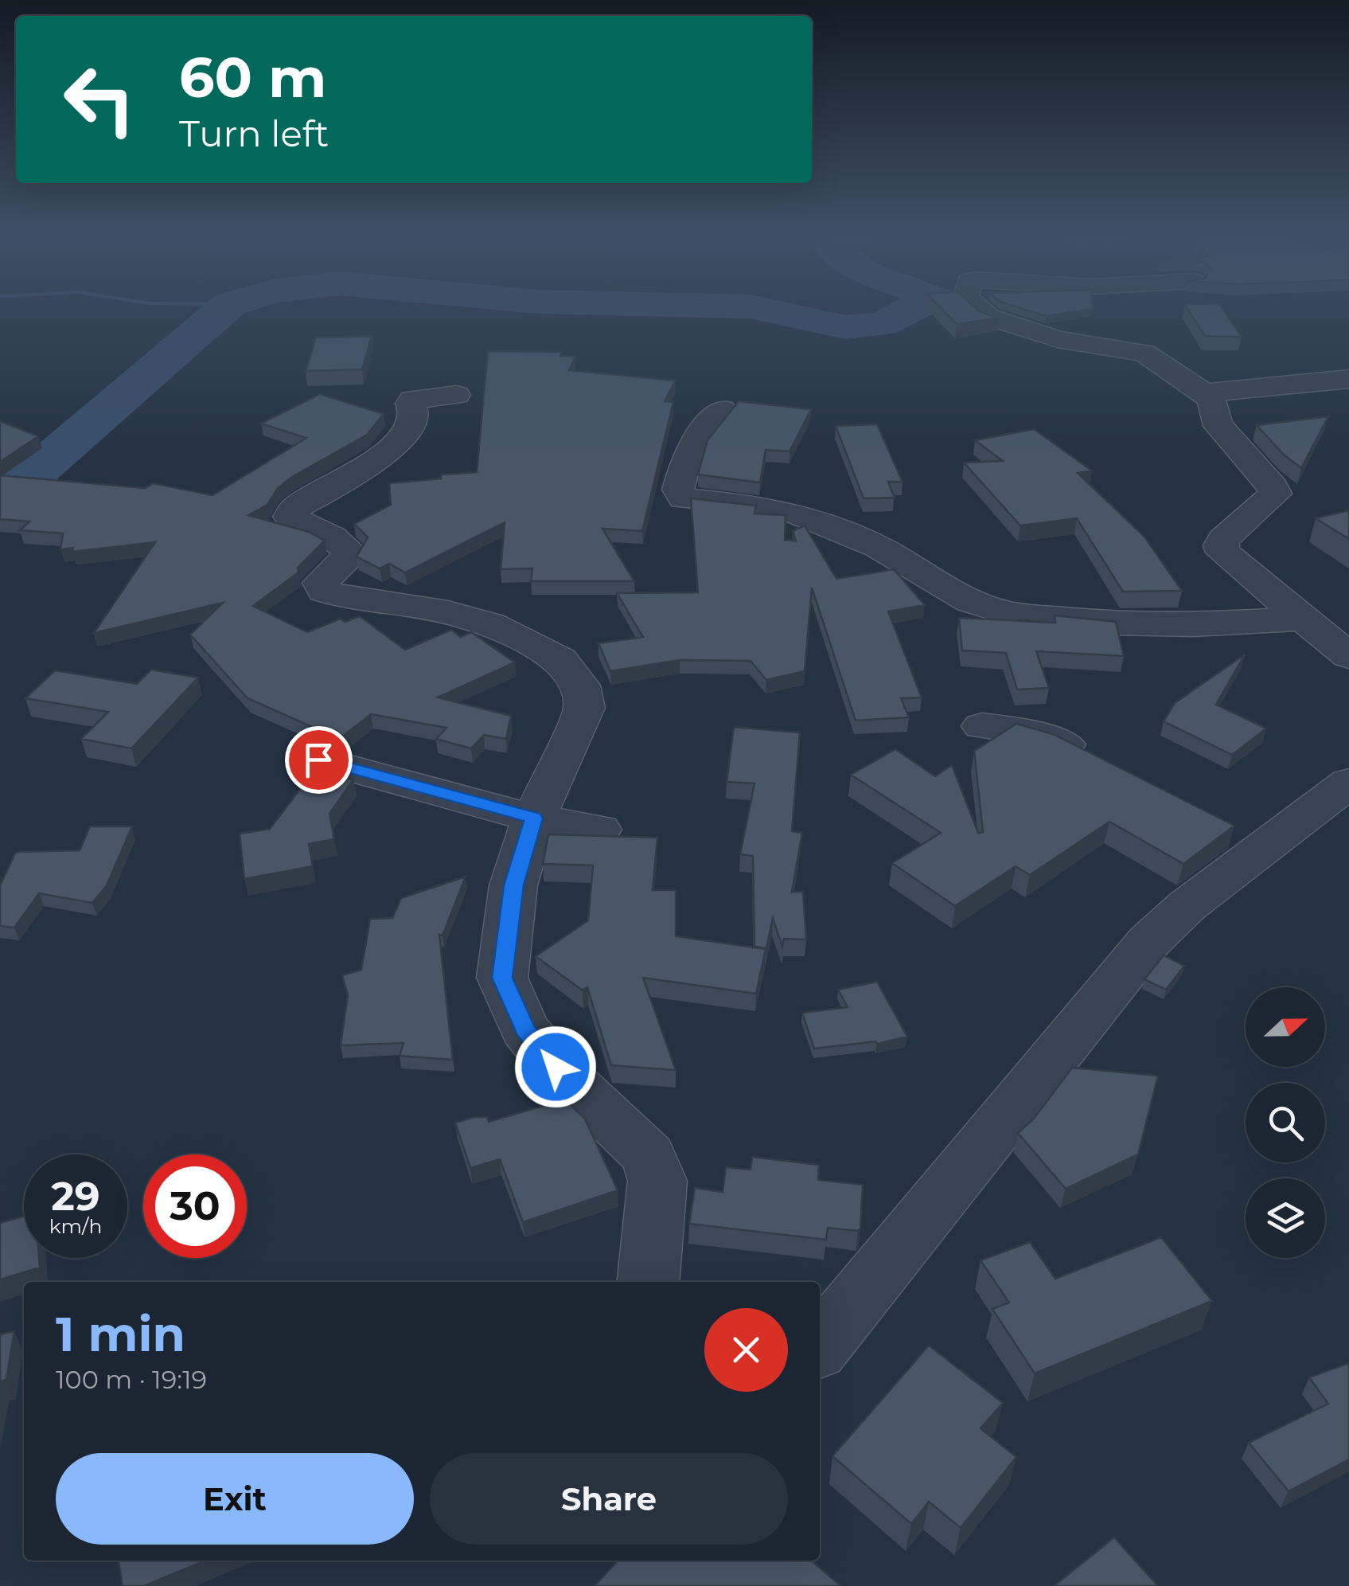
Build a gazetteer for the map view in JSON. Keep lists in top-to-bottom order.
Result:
{
  "north": "right",
  "page": {
    "turn": ["60 m", "Turn left"],
    "speed": "29 km/h",
    "limit": "30",
    "heading": ["1 min", "100 m · 19:19"],
    "buttons": ["Exit", "Share"]
  }
}
